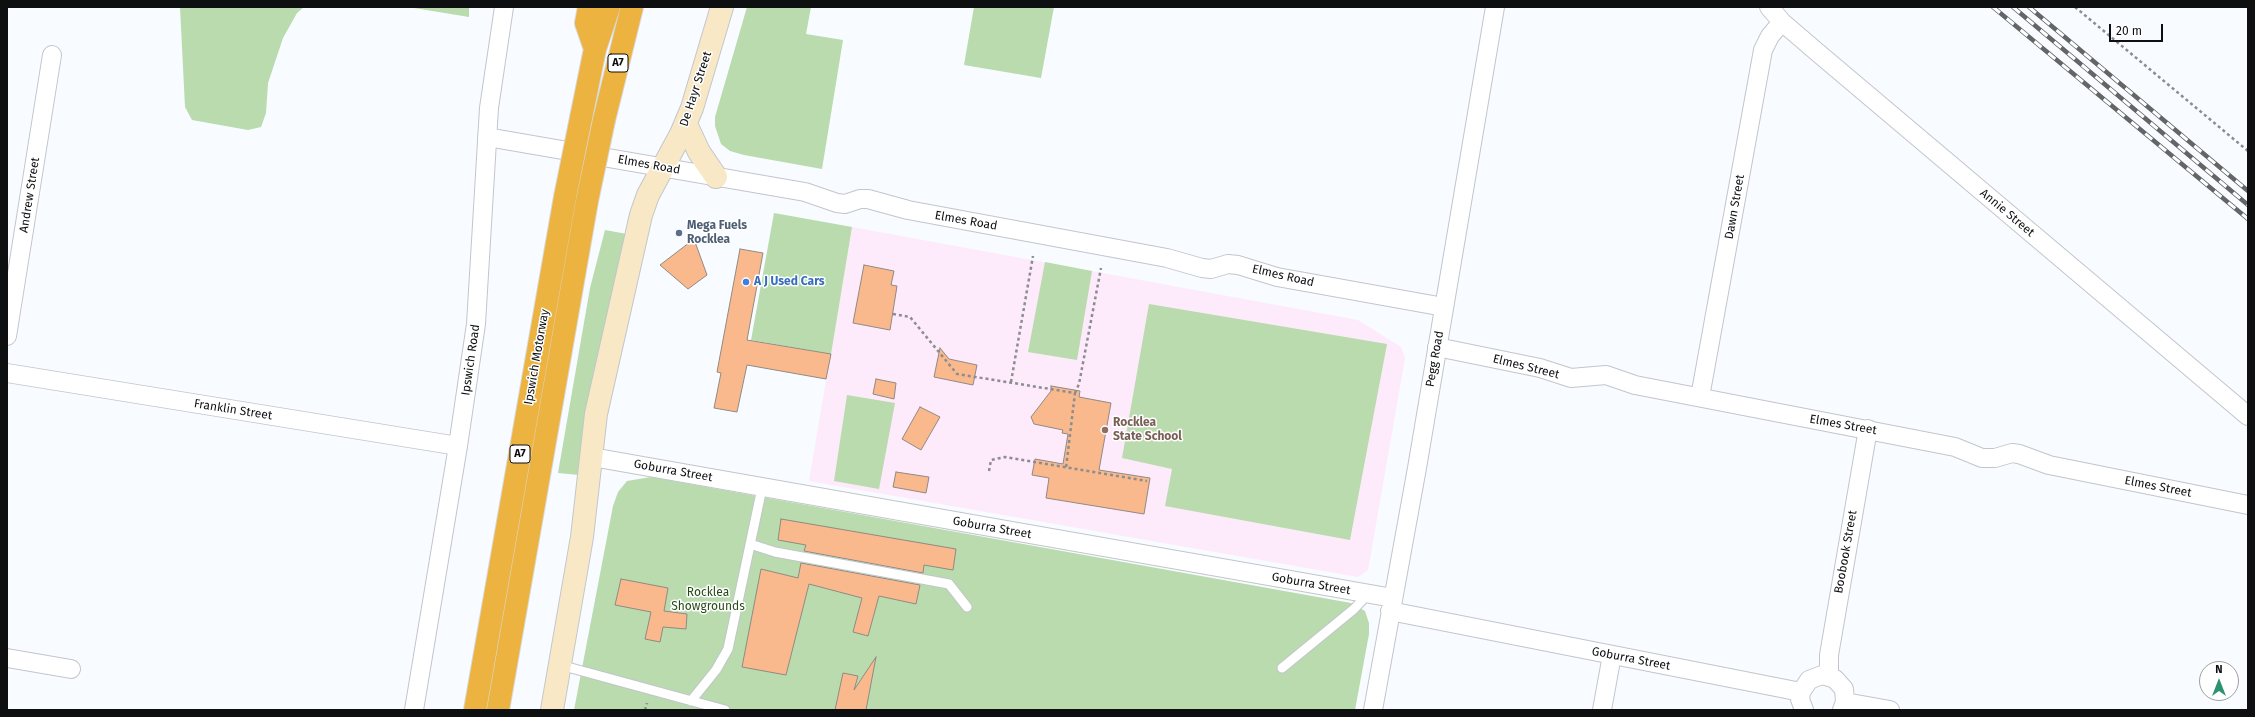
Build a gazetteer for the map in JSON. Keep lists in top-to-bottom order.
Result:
{
  "streets": {
    "highway": ["A7", "Ipswich Motorway"],
    "street": [
      "De Hayr Street",
      "Elmes Road",
      "Andrew Street",
      "Dawn Street",
      "Annie Street",
      "Pegg Road",
      "Ipswich Road",
      "Elmes Street",
      "Franklin Street",
      "Goburra Street",
      "Boobook Street"
    ]
  },
  "crossings": [
    ["De Hayr Street", "Elmes Road"],
    ["Elmes Road", "Pegg Road"],
    ["Elmes Road", "Ipswich Road"],
    ["Dawn Street", "Annie Street"],
    ["Dawn Street", "Elmes Street"],
    ["Pegg Road", "Elmes Street"],
    ["Pegg Road", "Goburra Street"],
    ["Ipswich Road", "Franklin Street"],
    ["Elmes Street", "Boobook Street"]
  ],
  "parks": ["Rocklea Showgrounds"],
  "places": ["Mega Fuels Rocklea", "A J Used Cars", "Rocklea State School"],
  "scale_bar": "20 m",
  "north": "top"
}
